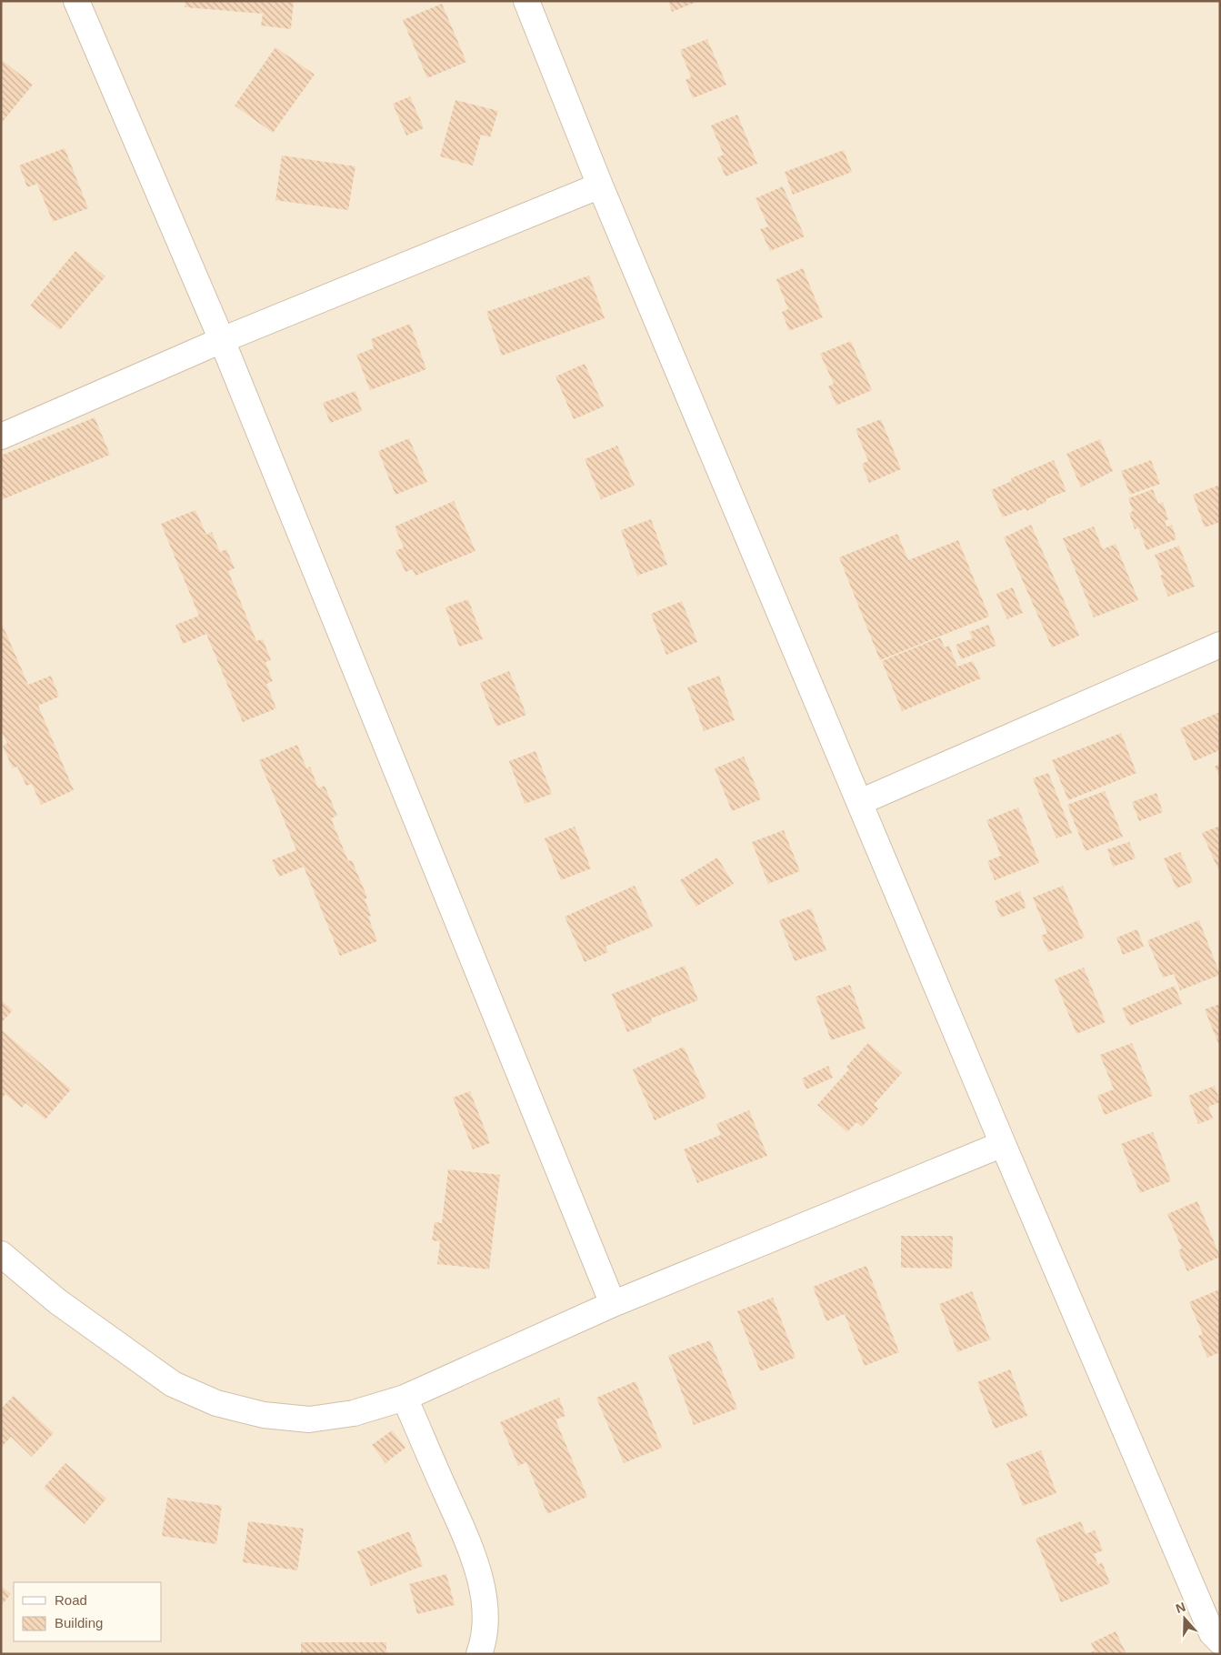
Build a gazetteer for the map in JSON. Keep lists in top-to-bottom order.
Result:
{
  "legend": ["Road", "Building"],
  "north": "top"
}
